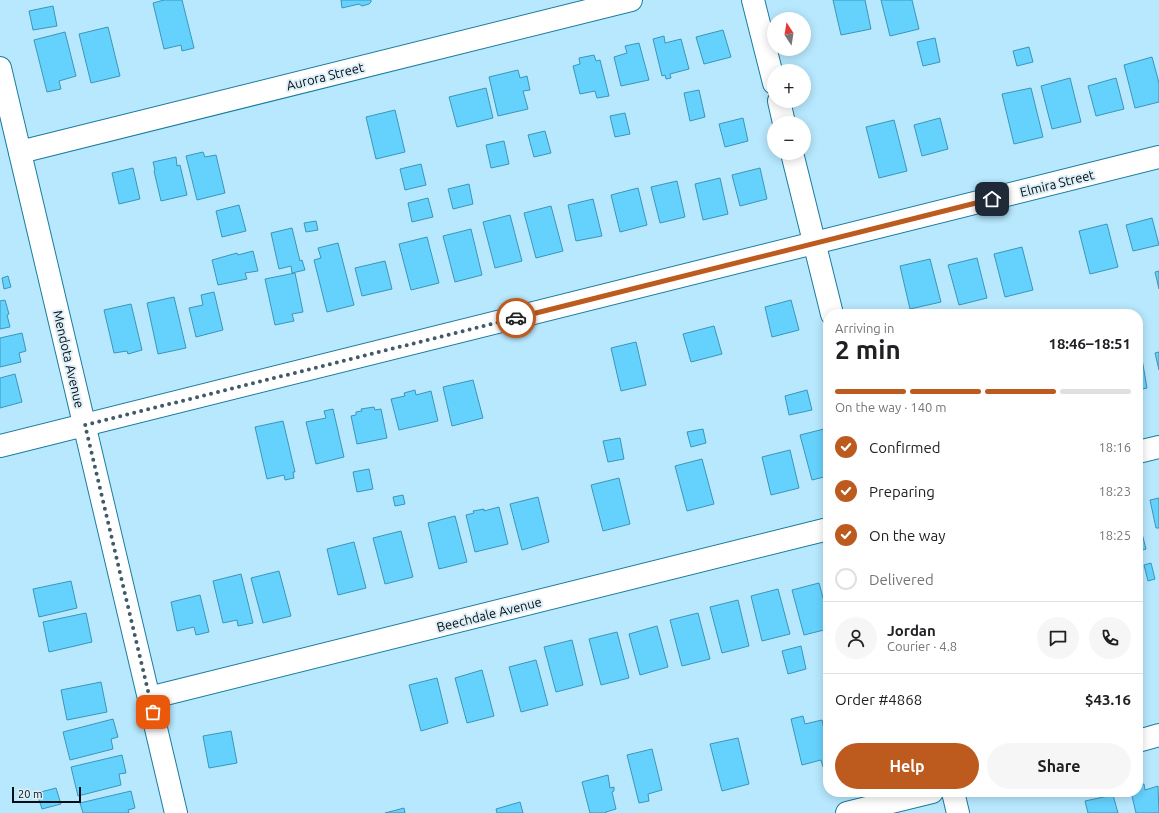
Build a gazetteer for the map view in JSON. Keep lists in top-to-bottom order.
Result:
{
  "streets": {
    "street": [
      "Aurora Street",
      "Elmira Street",
      "Mendota Avenue",
      "Beechdale Avenue"
    ]
  },
  "crossings": [
    ["Aurora Street", "Mendota Avenue"],
    ["Elmira Street", "Mendota Avenue"],
    ["Mendota Avenue", "Beechdale Avenue"]
  ],
  "scale_bar": "20 m",
  "north": "top",
  "page": {
    "map_buttons": ["+", "−"],
    "heading": ["2 min", "Arriving in", "18:46–18:51"],
    "panel": [
      "Jordan",
      "Courier · 4.8",
      "Order #4868",
      "$43.16"
    ],
    "bar": "On the way · 140 m",
    "list": [
      ["Confirmed", "18:16"],
      ["Preparing", "18:23"],
      ["On the way", "18:25"],
      "Delivered"
    ],
    "buttons": ["Help", "Share"],
    "scale": "20 m"
  }
}
